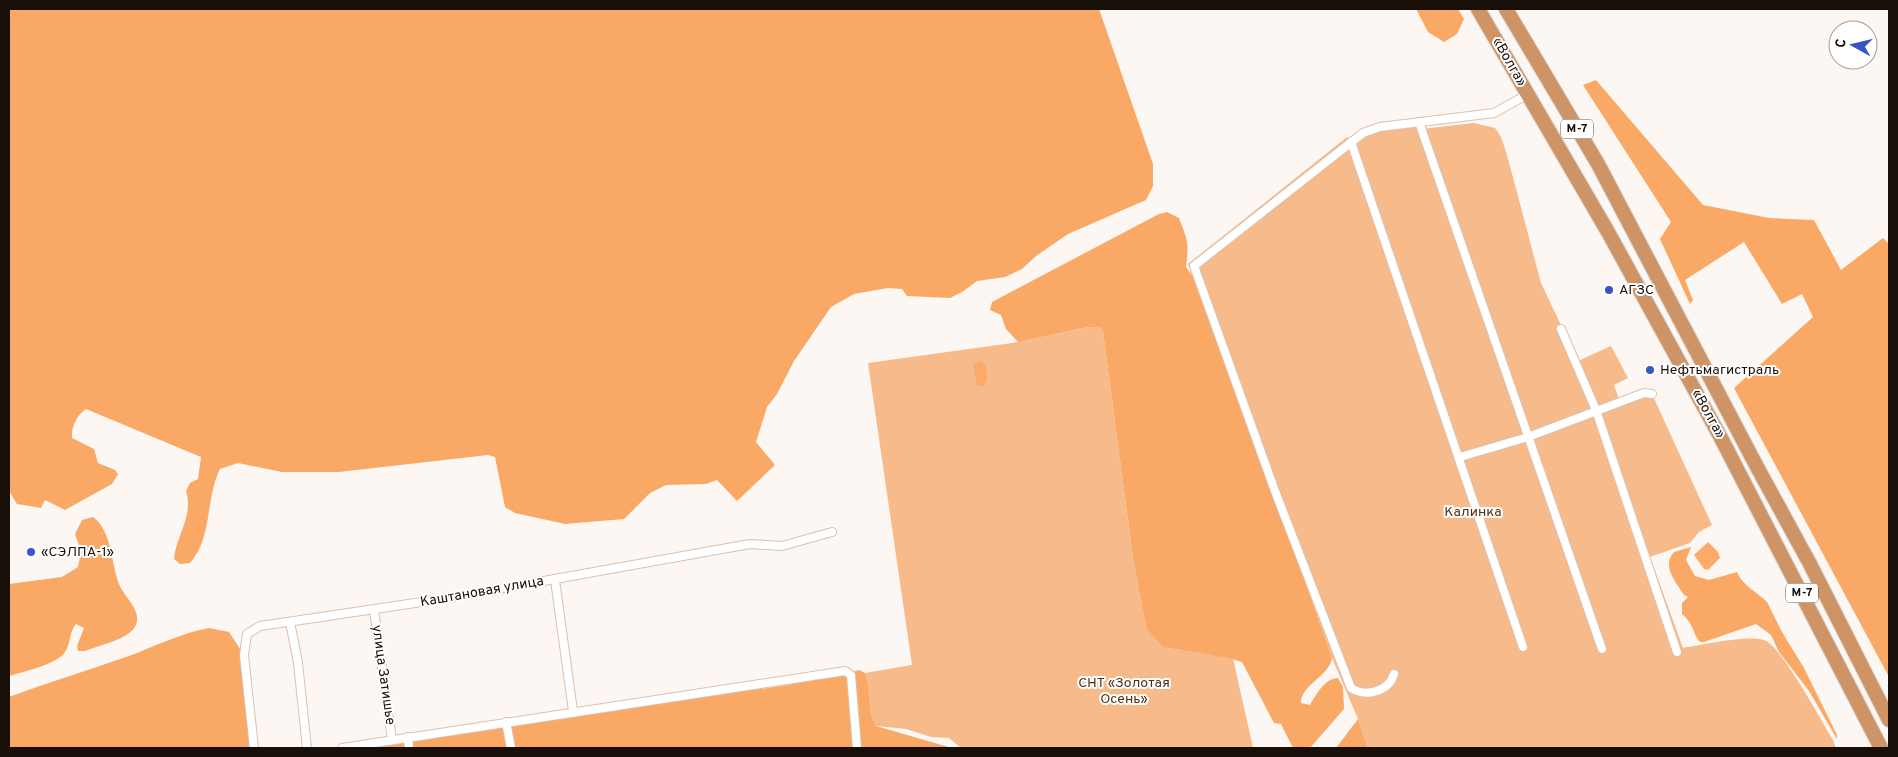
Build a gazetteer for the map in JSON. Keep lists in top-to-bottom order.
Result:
{
  "streets": {
    "highway": ["«Волга»", "М-7"],
    "street": ["Каштановая улица", "улица Затишье"]
  },
  "crossings": [
    ["Каштановая улица", "улица Затишье"]
  ],
  "parks": ["Калинка", "СНТ «Золотая Осень»"],
  "places": ["АГЗС", "Нефтьмагистраль", "«СЭЛПА-1»"],
  "north": "left"
}
